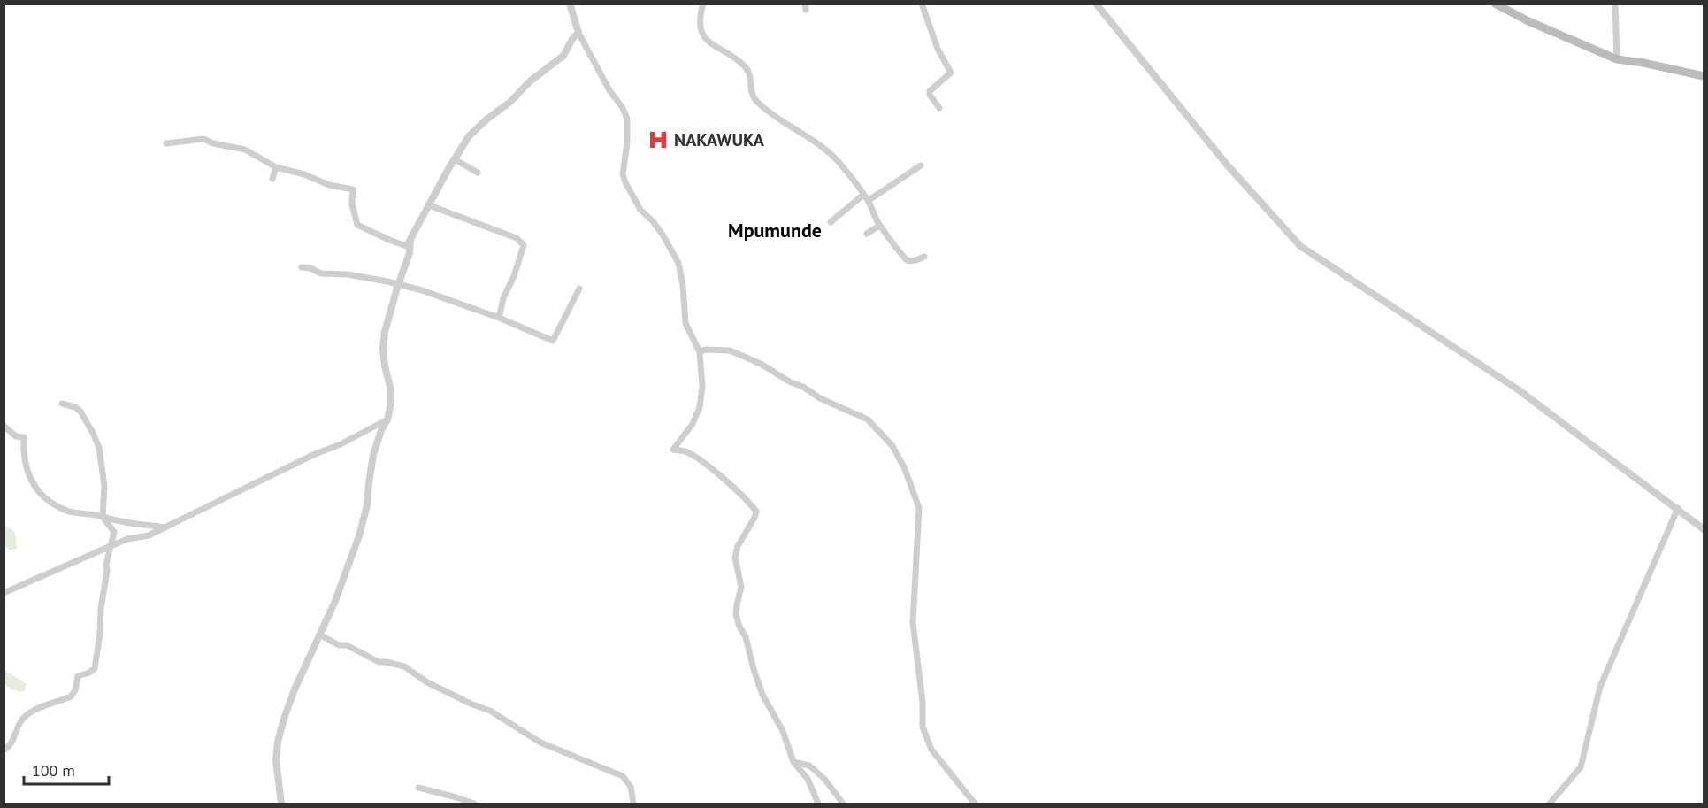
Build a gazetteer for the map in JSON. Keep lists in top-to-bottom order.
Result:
{
  "districts": ["Mpumunde"],
  "places": {
    "hospital": ["NAKAWUKA"]
  },
  "scale_bar": "100 m"
}
